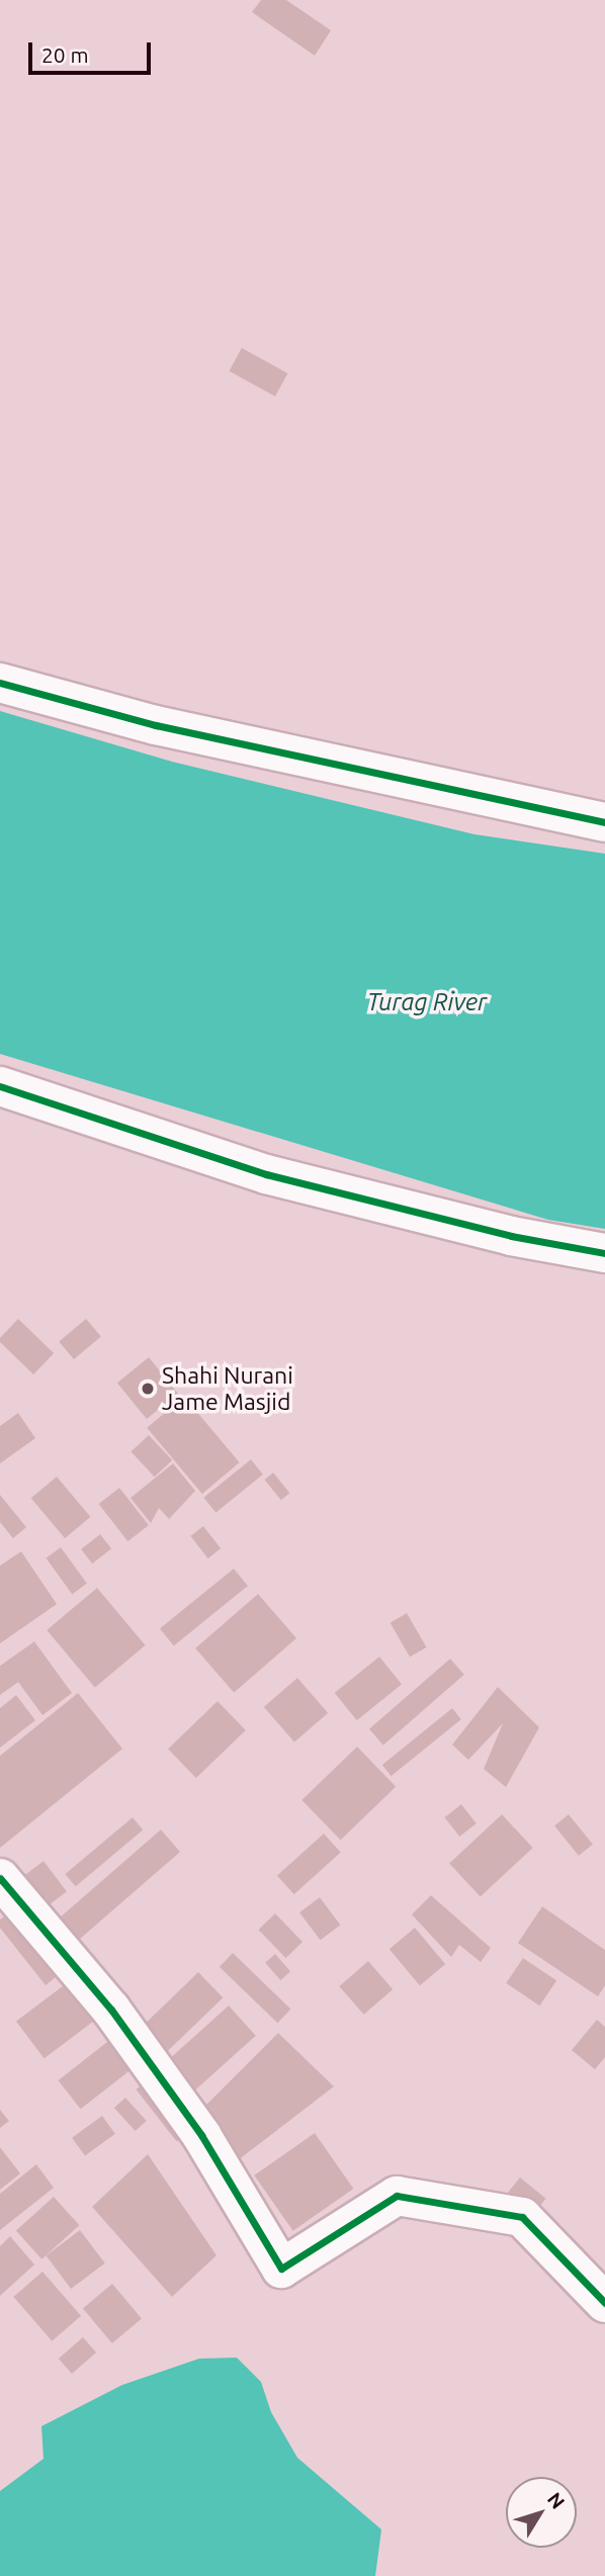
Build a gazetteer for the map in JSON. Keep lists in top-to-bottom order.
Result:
{
  "water": ["Turag River"],
  "places": ["Shahi Nurani Jame Masjid"],
  "scale_bar": "20 m",
  "north": "top right"
}
